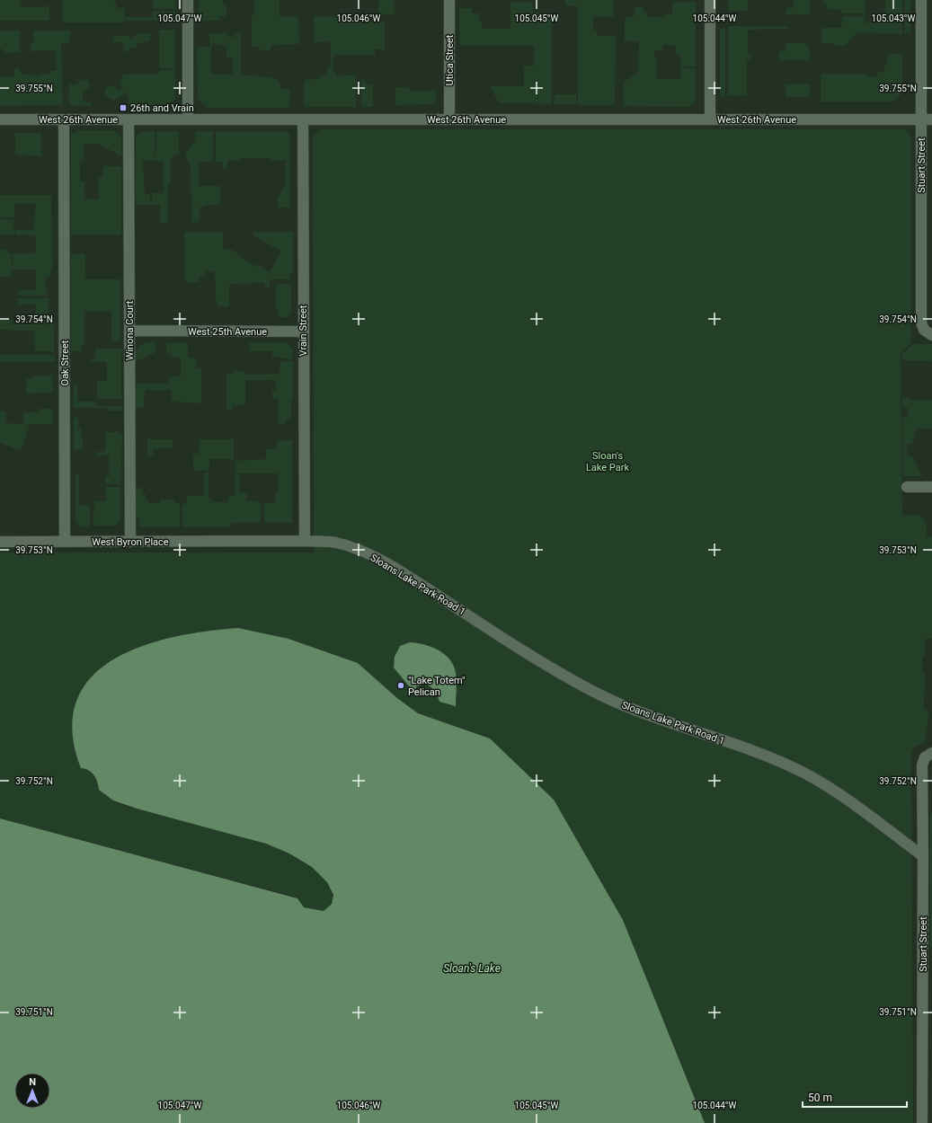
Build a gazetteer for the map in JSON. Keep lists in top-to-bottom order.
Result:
{
  "streets": {
    "street": [
      "Utica Street",
      "West 26th Avenue",
      "Stuart Street",
      "Winona Court",
      "Vrain Street",
      "West 25th Avenue",
      "Oak Street",
      "West Byron Place",
      "Sloans Lake Park Road 1"
    ]
  },
  "crossings": [
    ["Utica Street", "West 26th Avenue"],
    ["West 26th Avenue", "Stuart Street"],
    ["West 26th Avenue", "Winona Court"],
    ["West 26th Avenue", "Vrain Street"],
    ["West 26th Avenue", "Oak Street"],
    ["Stuart Street", "Sloans Lake Park Road 1"],
    ["Winona Court", "West 25th Avenue"],
    ["Winona Court", "West Byron Place"],
    ["Vrain Street", "West 25th Avenue"],
    ["Vrain Street", "West Byron Place"],
    ["Vrain Street", "Sloans Lake Park Road 1"],
    ["Oak Street", "West Byron Place"],
    ["West Byron Place", "Sloans Lake Park Road 1"]
  ],
  "water": ["Sloan's Lake"],
  "parks": ["Sloan's Lake Park"],
  "places": {
    "transit": ["26th and Vrain"],
    "other": ["\"Lake Totem\" Pelican"]
  },
  "scale_bar": "50 m",
  "north": "top",
  "coordinates": [
    "105.047°W",
    "105.046°W",
    "105.045°W",
    "105.044°W",
    "105.043°W",
    "39.755°N",
    "39.754°N",
    "39.753°N",
    "39.752°N",
    "39.751°N"
  ]
}
